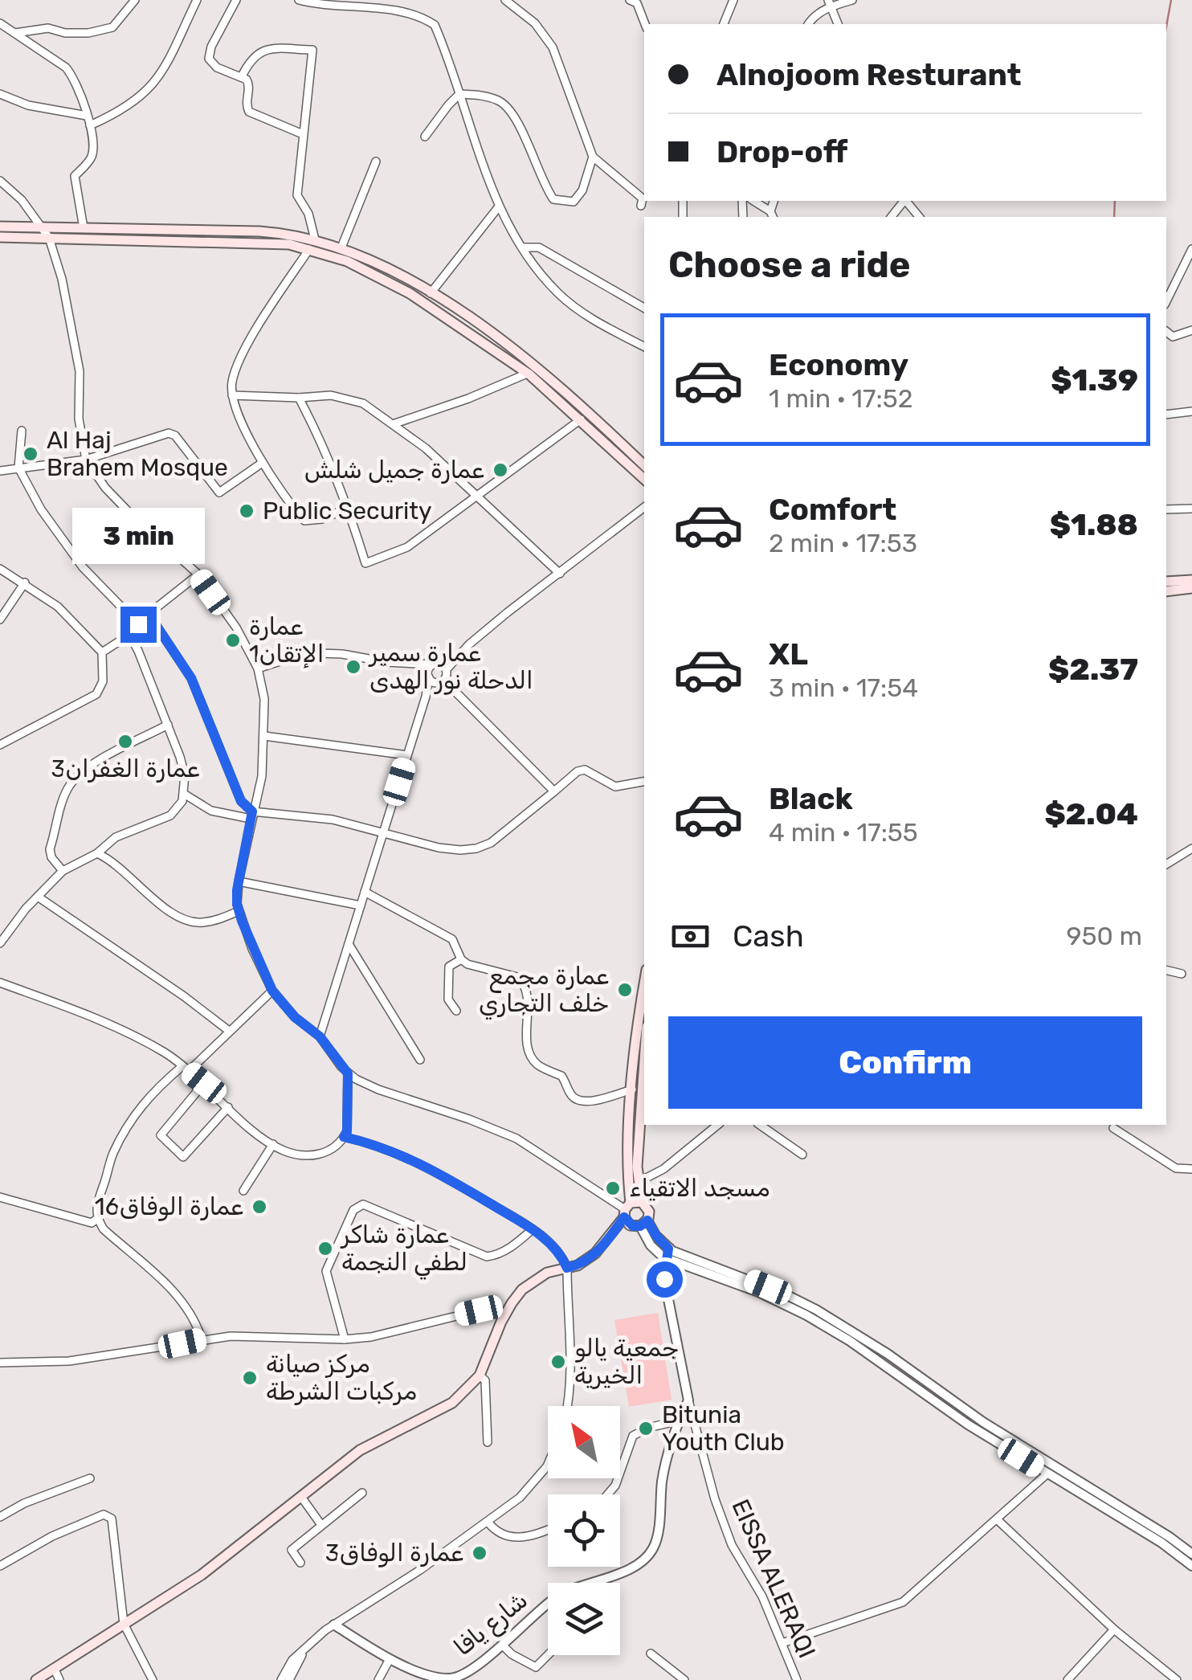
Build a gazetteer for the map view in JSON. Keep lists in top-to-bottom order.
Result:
{
  "streets": {
    "street": ["EISSA ALERAQI", "شارع يافا"]
  },
  "crossings": [
    ["EISSA ALERAQI", "شارع يافا"]
  ],
  "places": [
    "Al Haj Brahem Mosque",
    "عمارة جميل شلش",
    "Public Security",
    "عمارة الإتقان1",
    "عمارة سمير الدحلة نور الهدى",
    "عمارة الغفران3",
    "عمارة مجمع خلف التجاري",
    "مسجد الاتقياء",
    "عمارة الوفاق16",
    "عمارة شاكر لطفي النجمة",
    "جمعية يالو الخيرية",
    "مركز صيانة مركبات الشرطة",
    "Bitunia Youth Club",
    "عمارة الوفاق3"
  ],
  "north": "top left",
  "page": {
    "banner": ["Alnojoom Resturant", "Drop-off"],
    "heading": "Choose a ride",
    "list": [
      {
        "name": "Economy",
        "note": "1 min · 17:52",
        "value": "$1.39"
      },
      {
        "name": "Comfort",
        "note": "2 min · 17:53",
        "value": "$1.88"
      },
      {
        "name": "XL",
        "note": "3 min · 17:54",
        "value": "$2.37"
      },
      {
        "name": "Black",
        "note": "4 min · 17:55",
        "value": "$2.04"
      }
    ],
    "bubble": "3 min",
    "pay": ["Cash", "950 m"],
    "buttons": "Confirm"
  }
}
